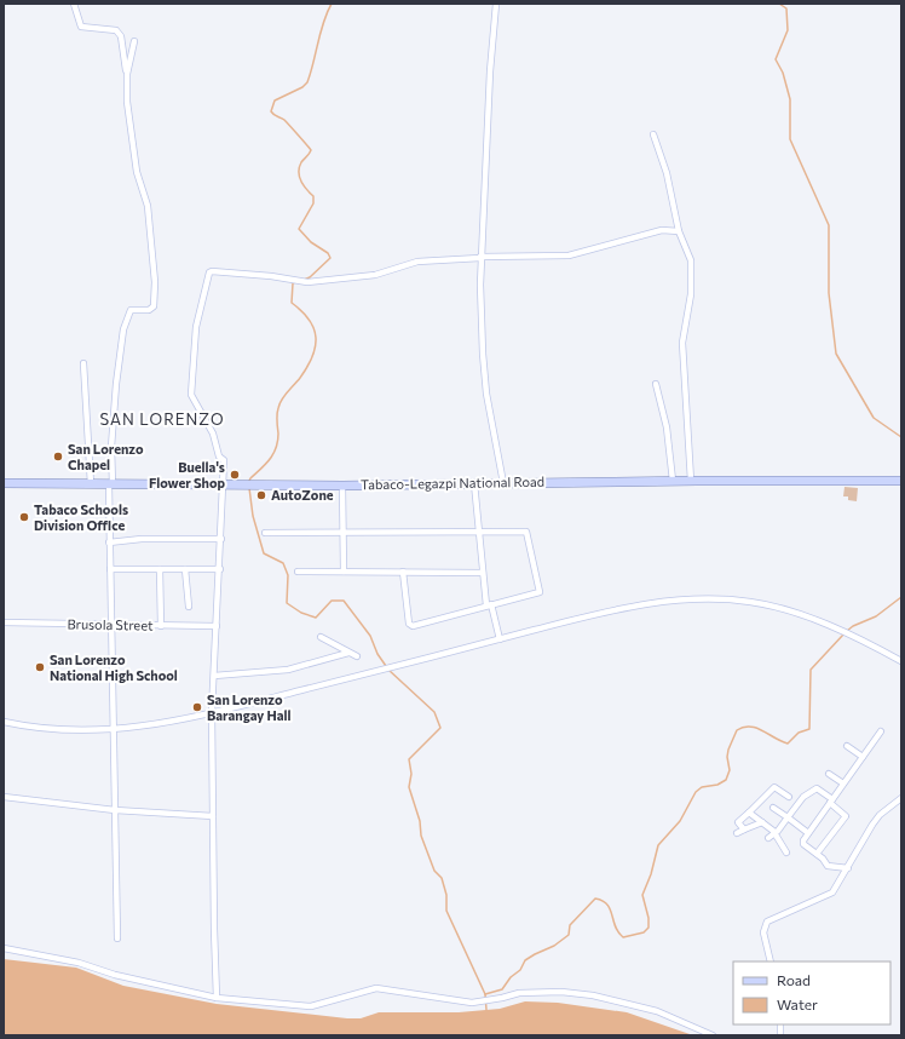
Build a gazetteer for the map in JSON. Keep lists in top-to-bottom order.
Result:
{
  "streets": {
    "main road": ["Tabaco-Legazpi National Road"],
    "street": ["Brusola Street"]
  },
  "districts": ["SAN LORENZO"],
  "places": [
    "San Lorenzo Chapel",
    "Buella's Flower Shop",
    "AutoZone",
    "Tabaco Schools Division Office",
    "San Lorenzo National High School",
    "San Lorenzo Barangay Hall"
  ],
  "legend": ["Road", "Water"]
}
